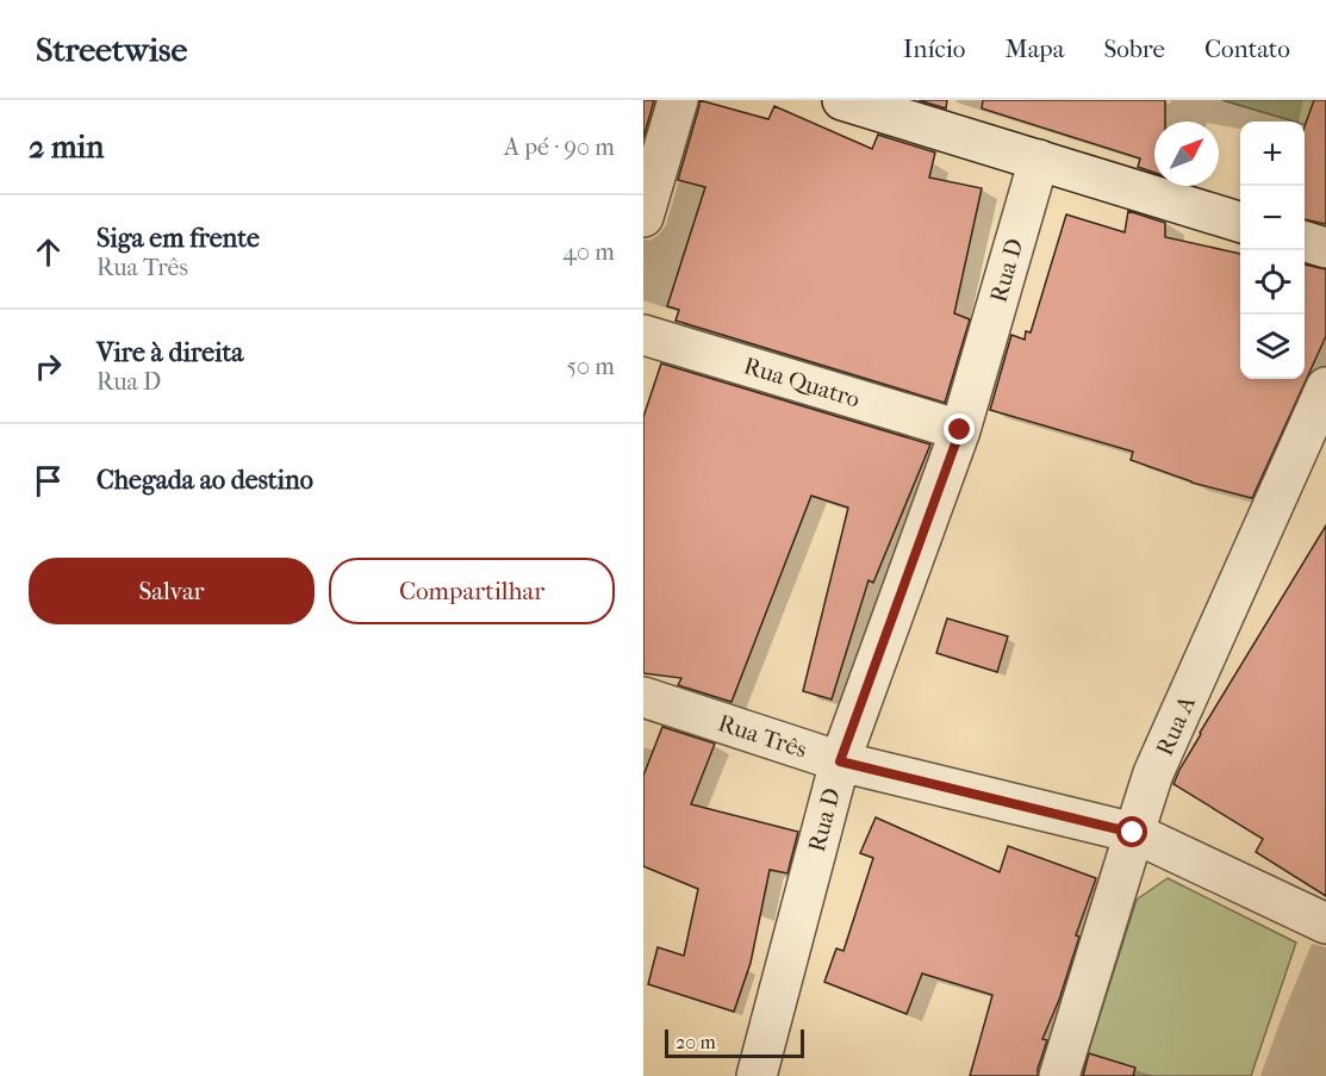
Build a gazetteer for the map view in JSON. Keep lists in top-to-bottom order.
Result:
{
  "streets": {
    "street": [
      "Rua D",
      "Rua Quatro",
      "Rua A",
      "Rua Três"
    ]
  },
  "crossings": [
    ["Rua D", "Rua Quatro"],
    ["Rua D", "Rua Três"],
    ["Rua A", "Rua Três"]
  ],
  "scale_bar": "20 m",
  "north": "top right",
  "page": {
    "header": "Streetwise",
    "nav": [
      "Início",
      "Mapa",
      "Sobre",
      "Contato"
    ],
    "heading": ["2 min", "A pé · 90 m"],
    "map_buttons": ["+", "−"],
    "list": [
      ["Siga em frente", "Rua Três", "40 m"],
      ["Vire à direita", "Rua D", "50 m"],
      "Chegada ao destino"
    ],
    "buttons": ["Salvar", "Compartilhar"],
    "scale": "20 m"
  }
}
